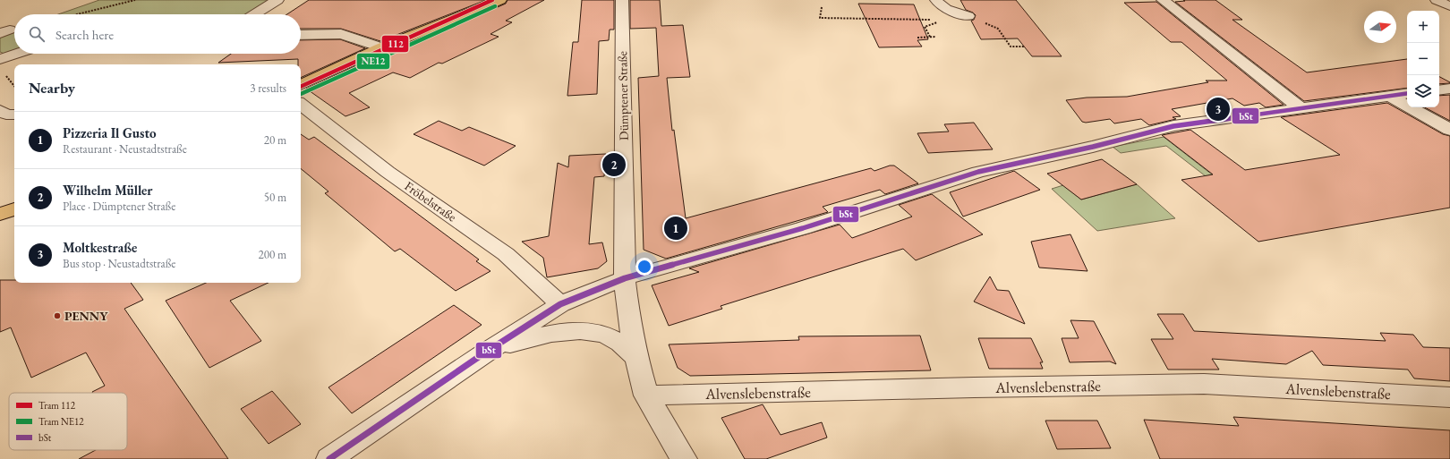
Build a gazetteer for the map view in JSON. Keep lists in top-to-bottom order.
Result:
{
  "streets": {
    "street": ["Dümptener Straße", "Fröbelstraße", "Alvenslebenstraße"]
  },
  "crossings": [
    ["Dümptener Straße", "Alvenslebenstraße"]
  ],
  "places": ["PENNY"],
  "lines": ["tram line 112", "tram line NE12", "transit line bSt"],
  "legend": ["Tram 112", "Tram NE12", "bSt"],
  "north": "right",
  "page": {
    "map_buttons": ["+", "−"],
    "search": "Search here",
    "heading": ["Nearby", "3 results"],
    "pins": ["3", "2", "1"],
    "list": [
      {
        "mark": "1",
        "name": "Pizzeria Il Gusto",
        "note": "Restaurant · Neustadtstraße",
        "value": "20 m"
      },
      {
        "mark": "2",
        "name": "Wilhelm Müller",
        "note": "Place · Dümptener Straße",
        "value": "50 m"
      },
      {
        "mark": "3",
        "name": "Moltkestraße",
        "note": "Bus stop · Neustadtstraße",
        "value": "200 m"
      }
    ]
  }
}
